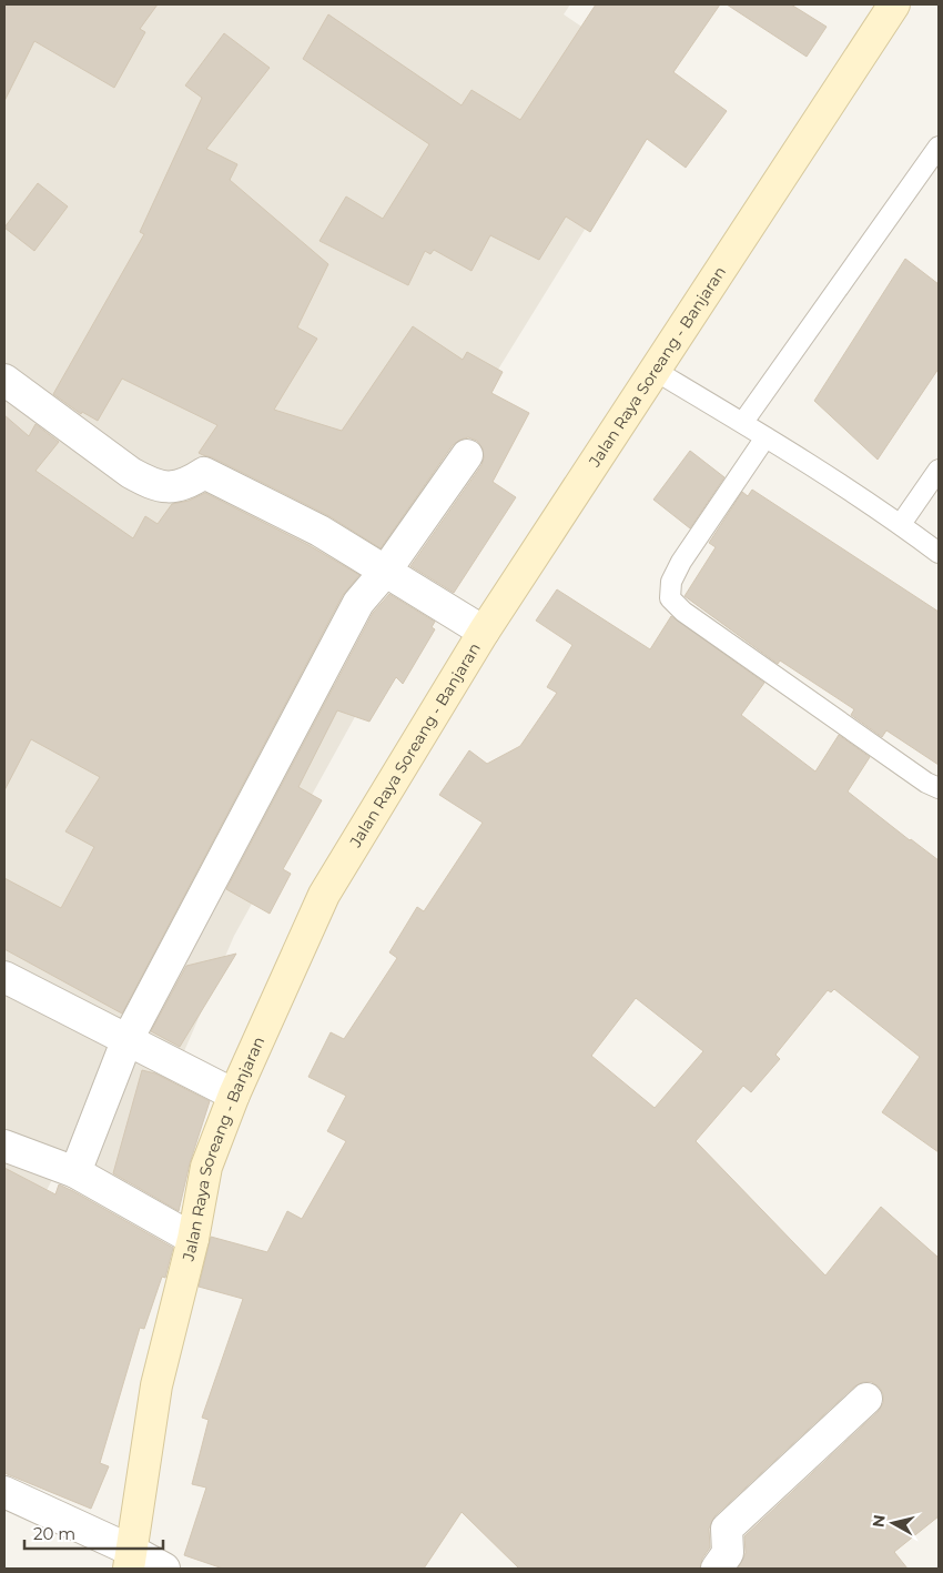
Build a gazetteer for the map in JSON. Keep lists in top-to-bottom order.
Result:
{
  "streets": {
    "main road": ["Jalan Raya Soreang - Banjaran"]
  },
  "scale_bar": "20 m",
  "north": "left"
}
